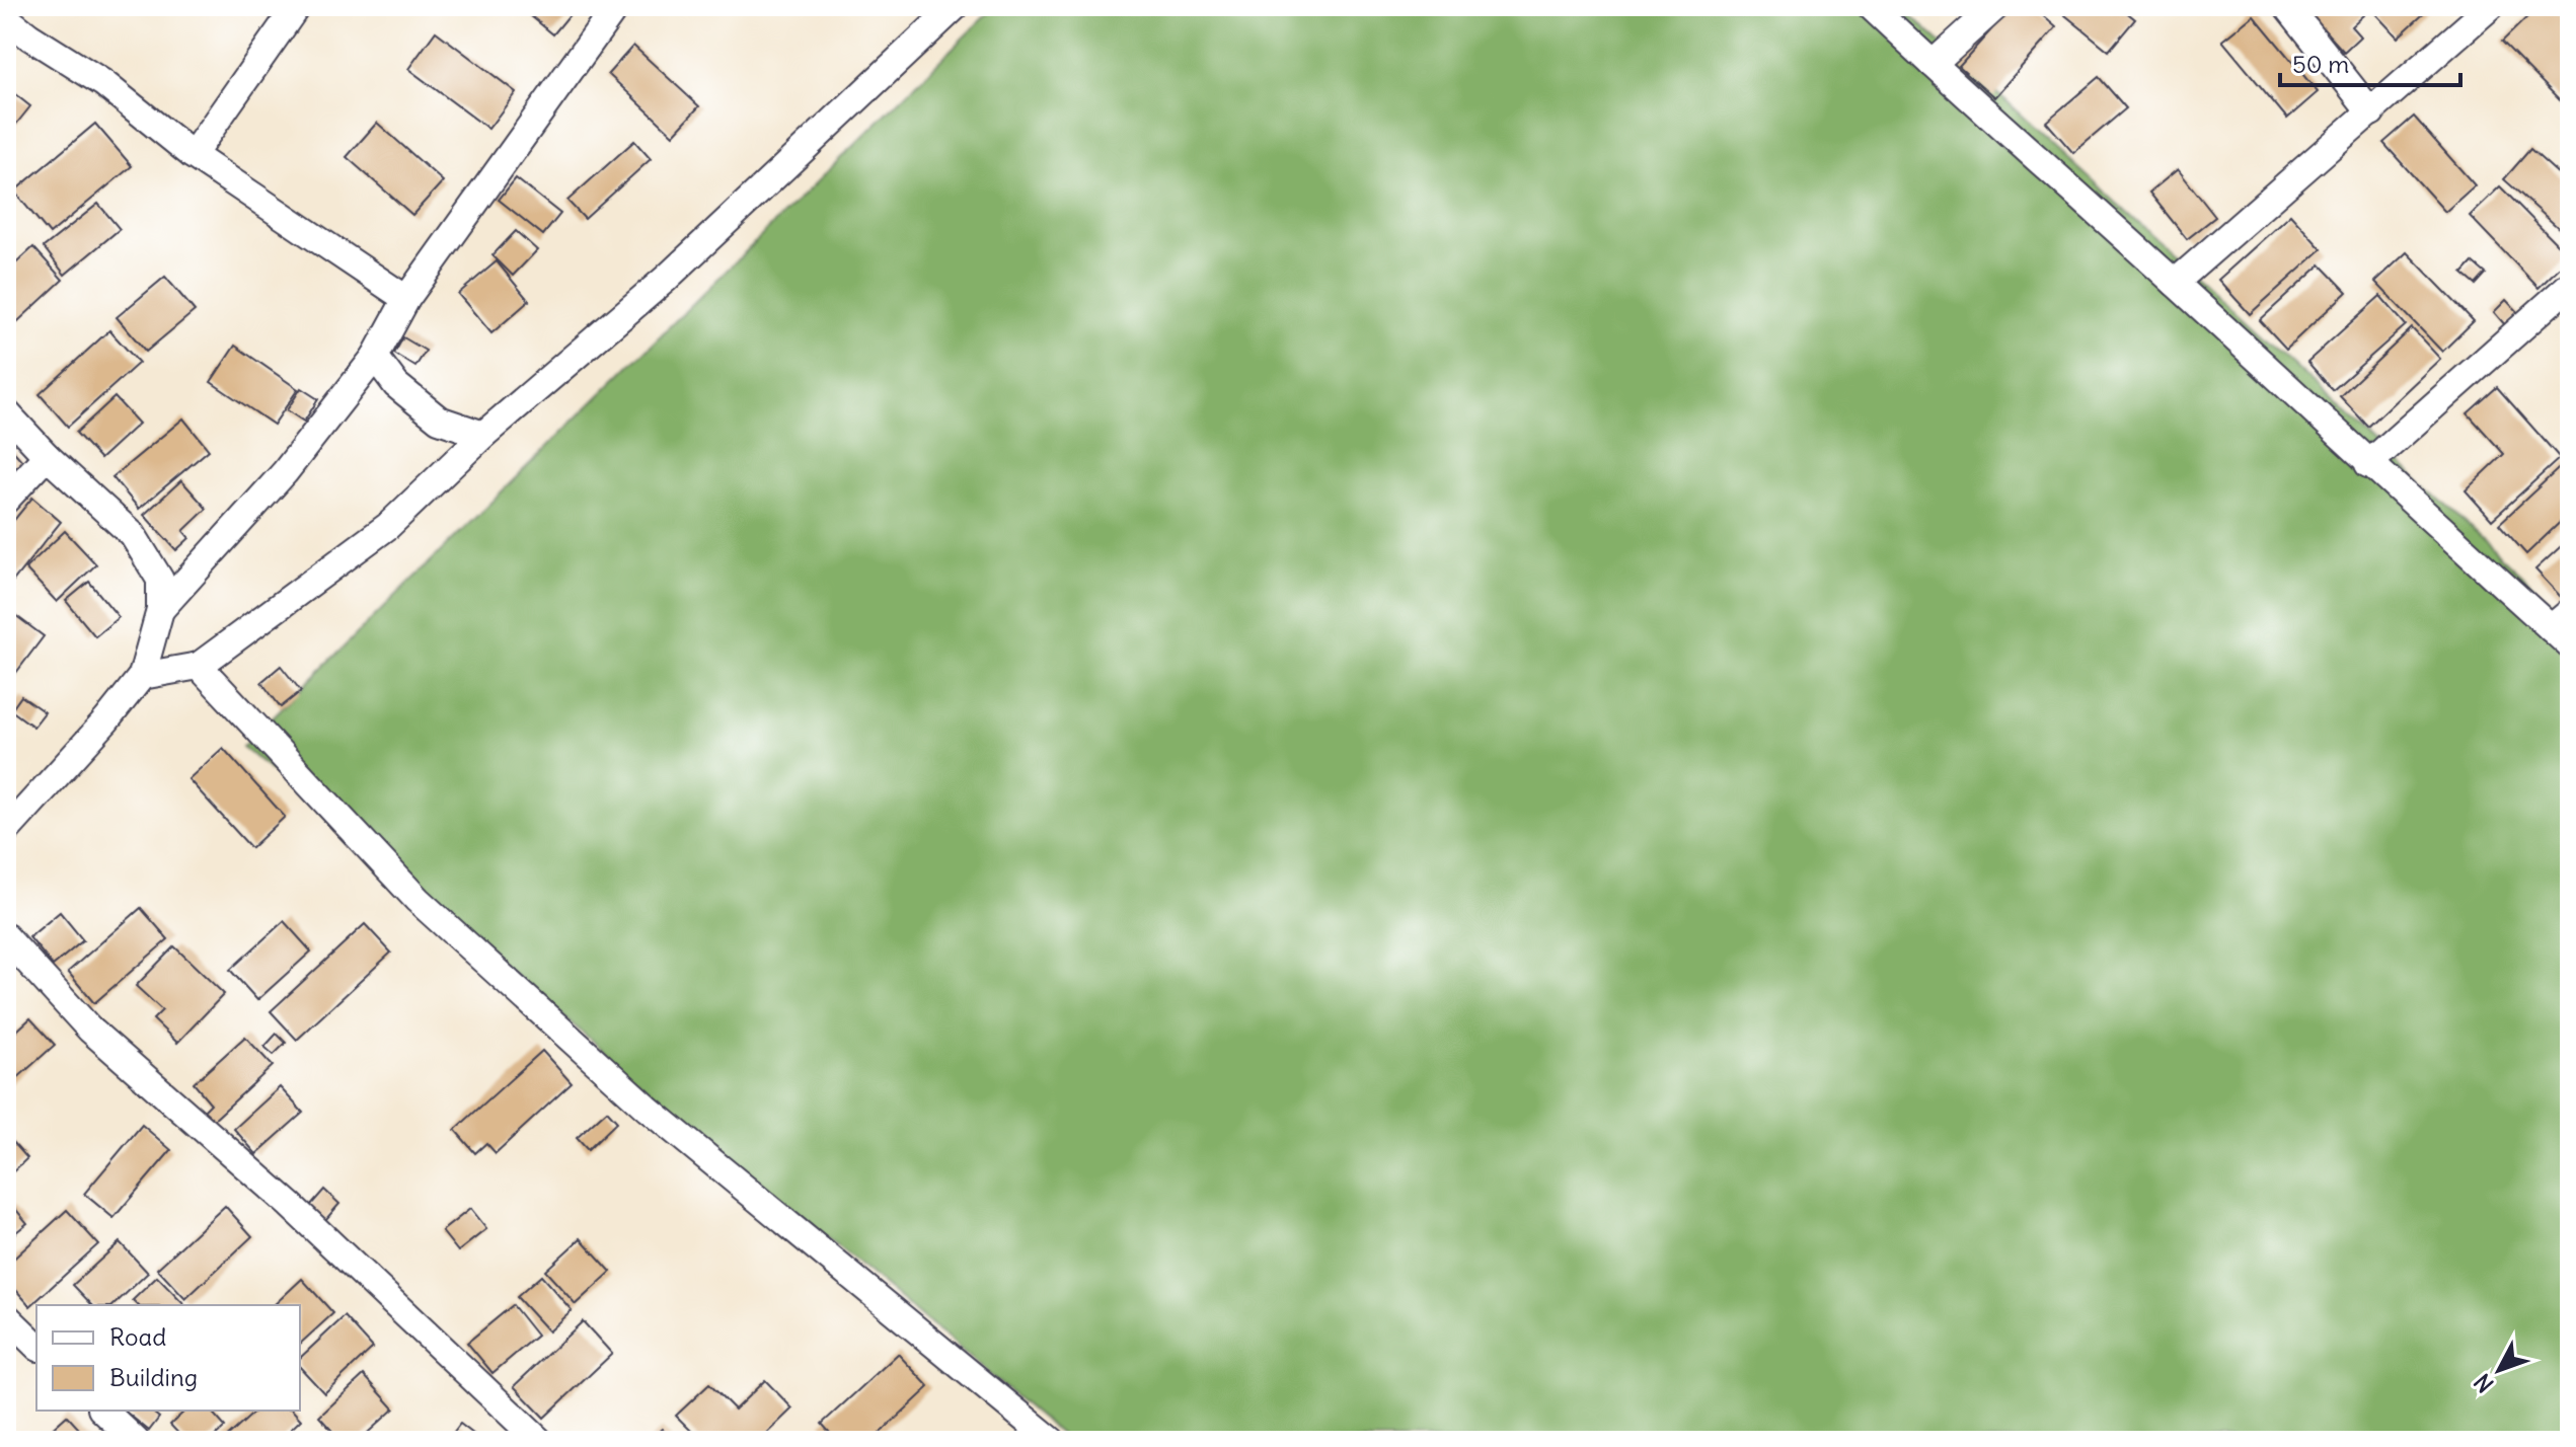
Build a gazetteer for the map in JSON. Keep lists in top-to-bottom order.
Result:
{
  "legend": ["Road", "Building"],
  "scale_bar": "50 m",
  "north": "bottom left"
}
